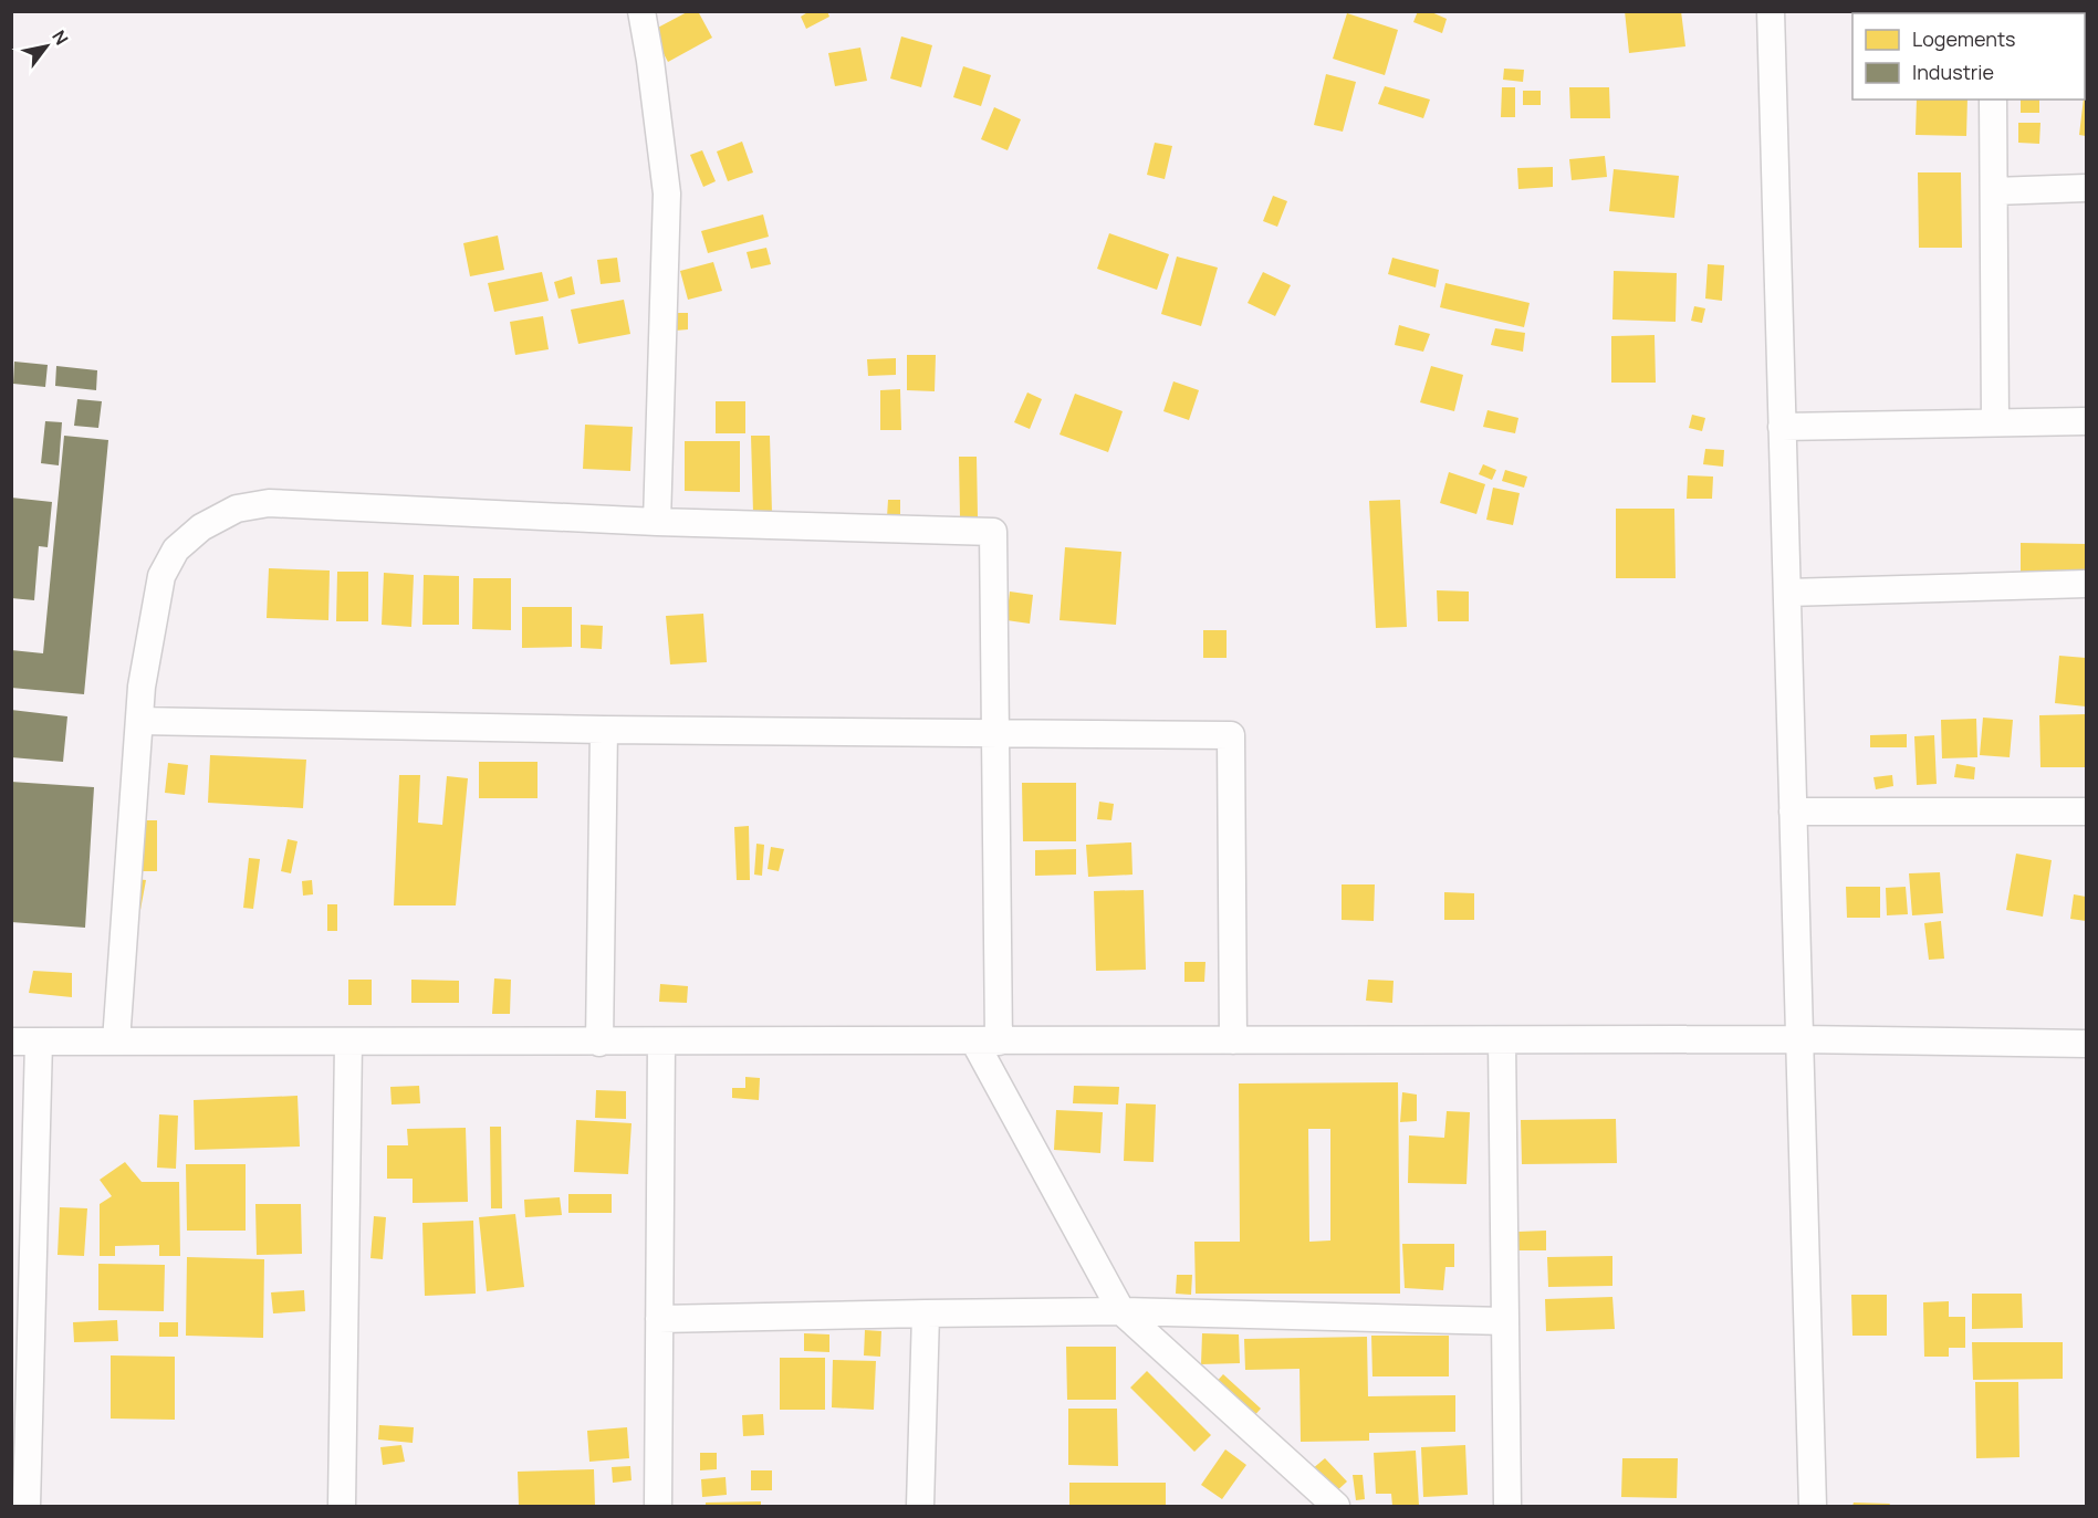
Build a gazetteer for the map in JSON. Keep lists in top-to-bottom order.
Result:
{
  "legend": ["Logements", "Industrie"],
  "north": "top right"
}
